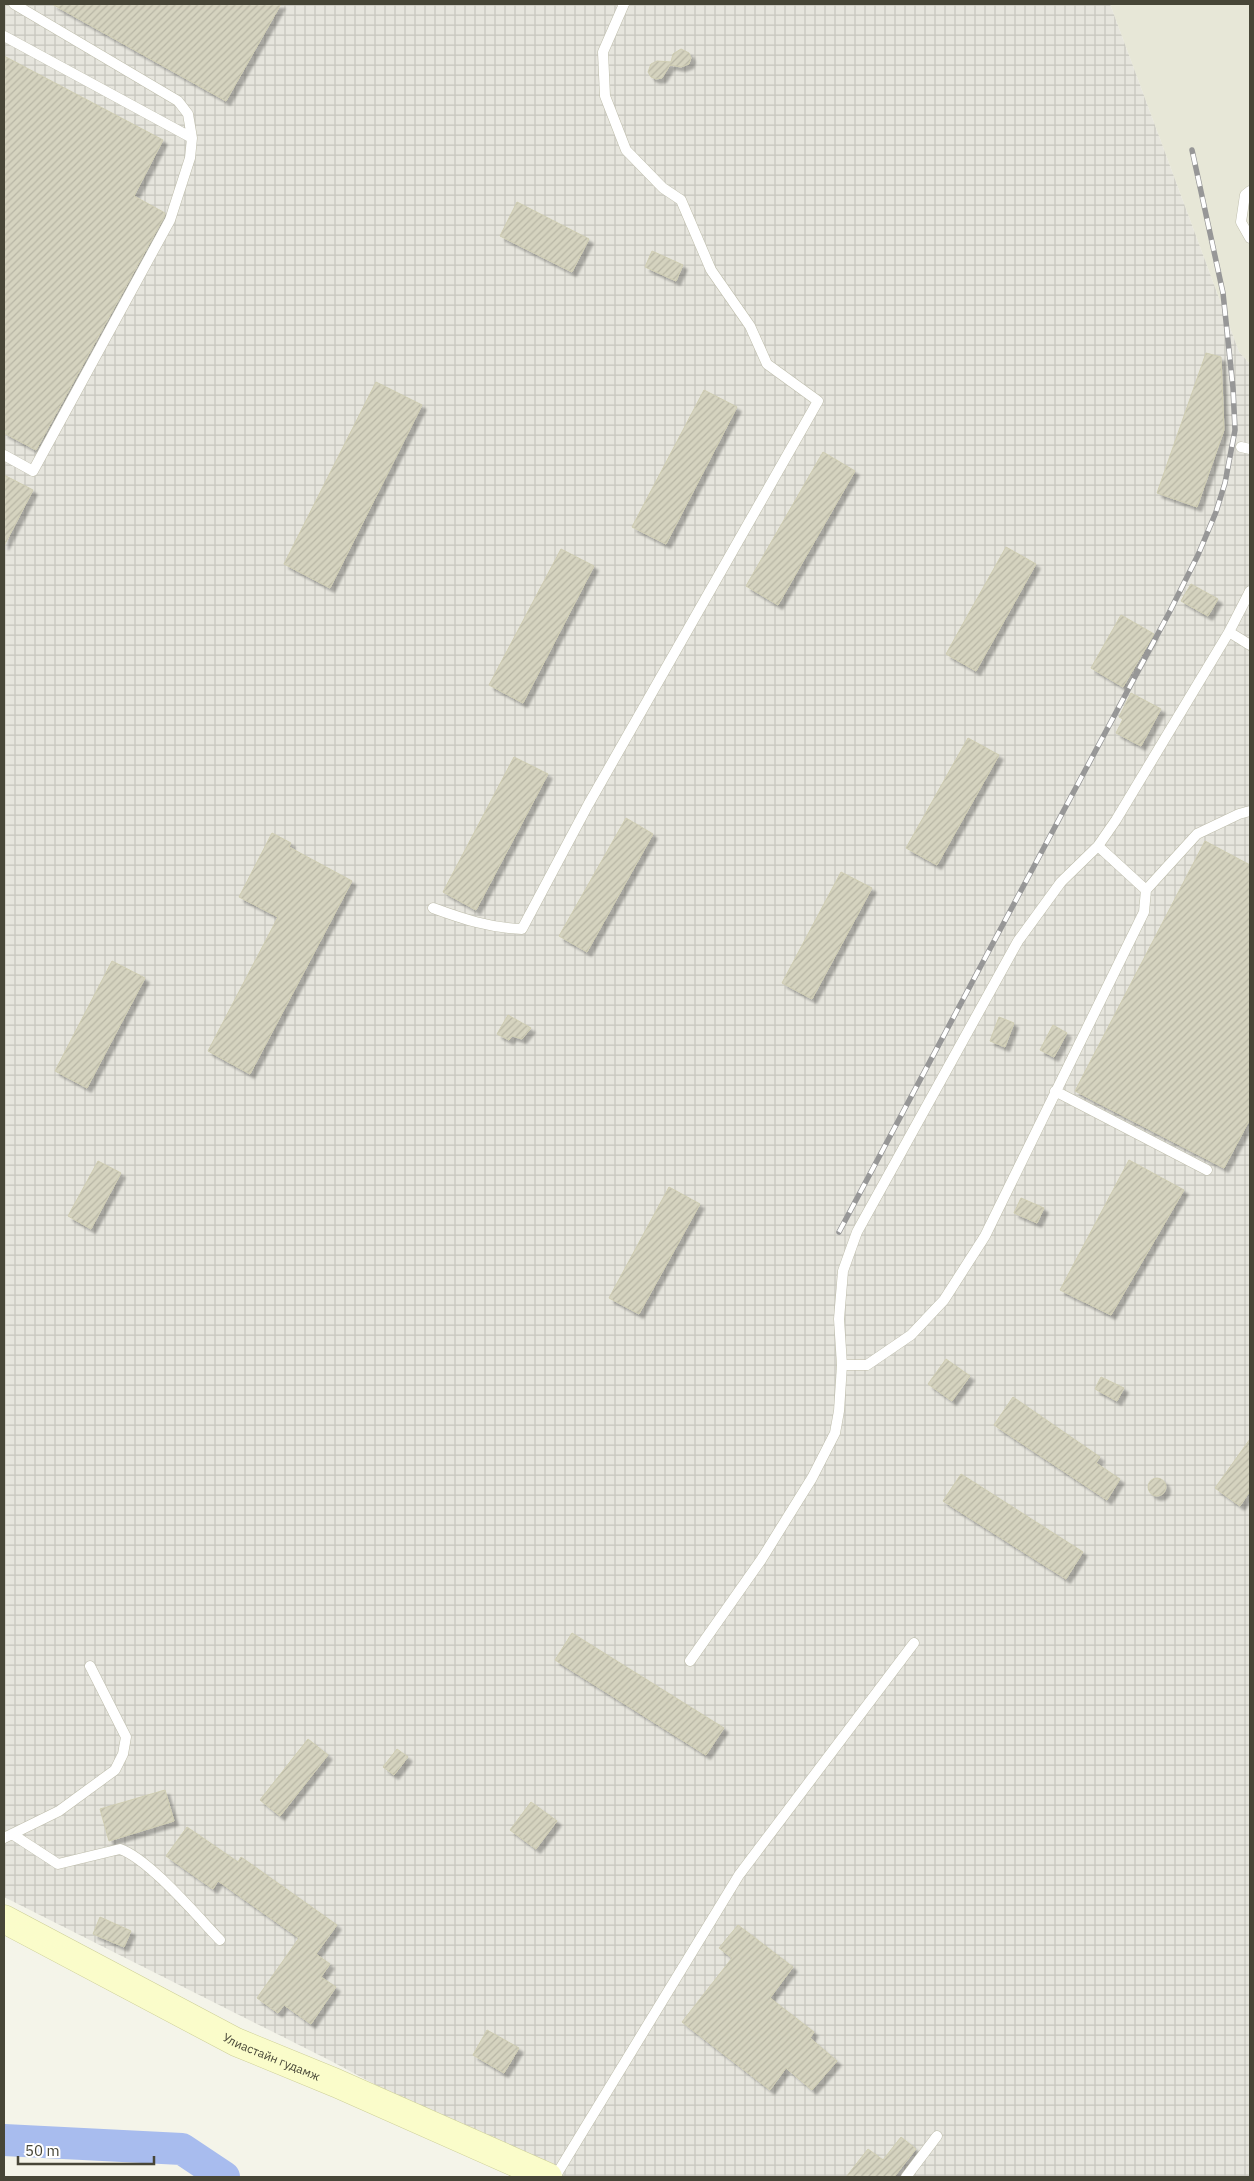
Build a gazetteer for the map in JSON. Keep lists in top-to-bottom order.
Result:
{
  "streets": {
    "main road": ["Улиастайн гудамж"]
  },
  "scale_bar": "50 m"
}
